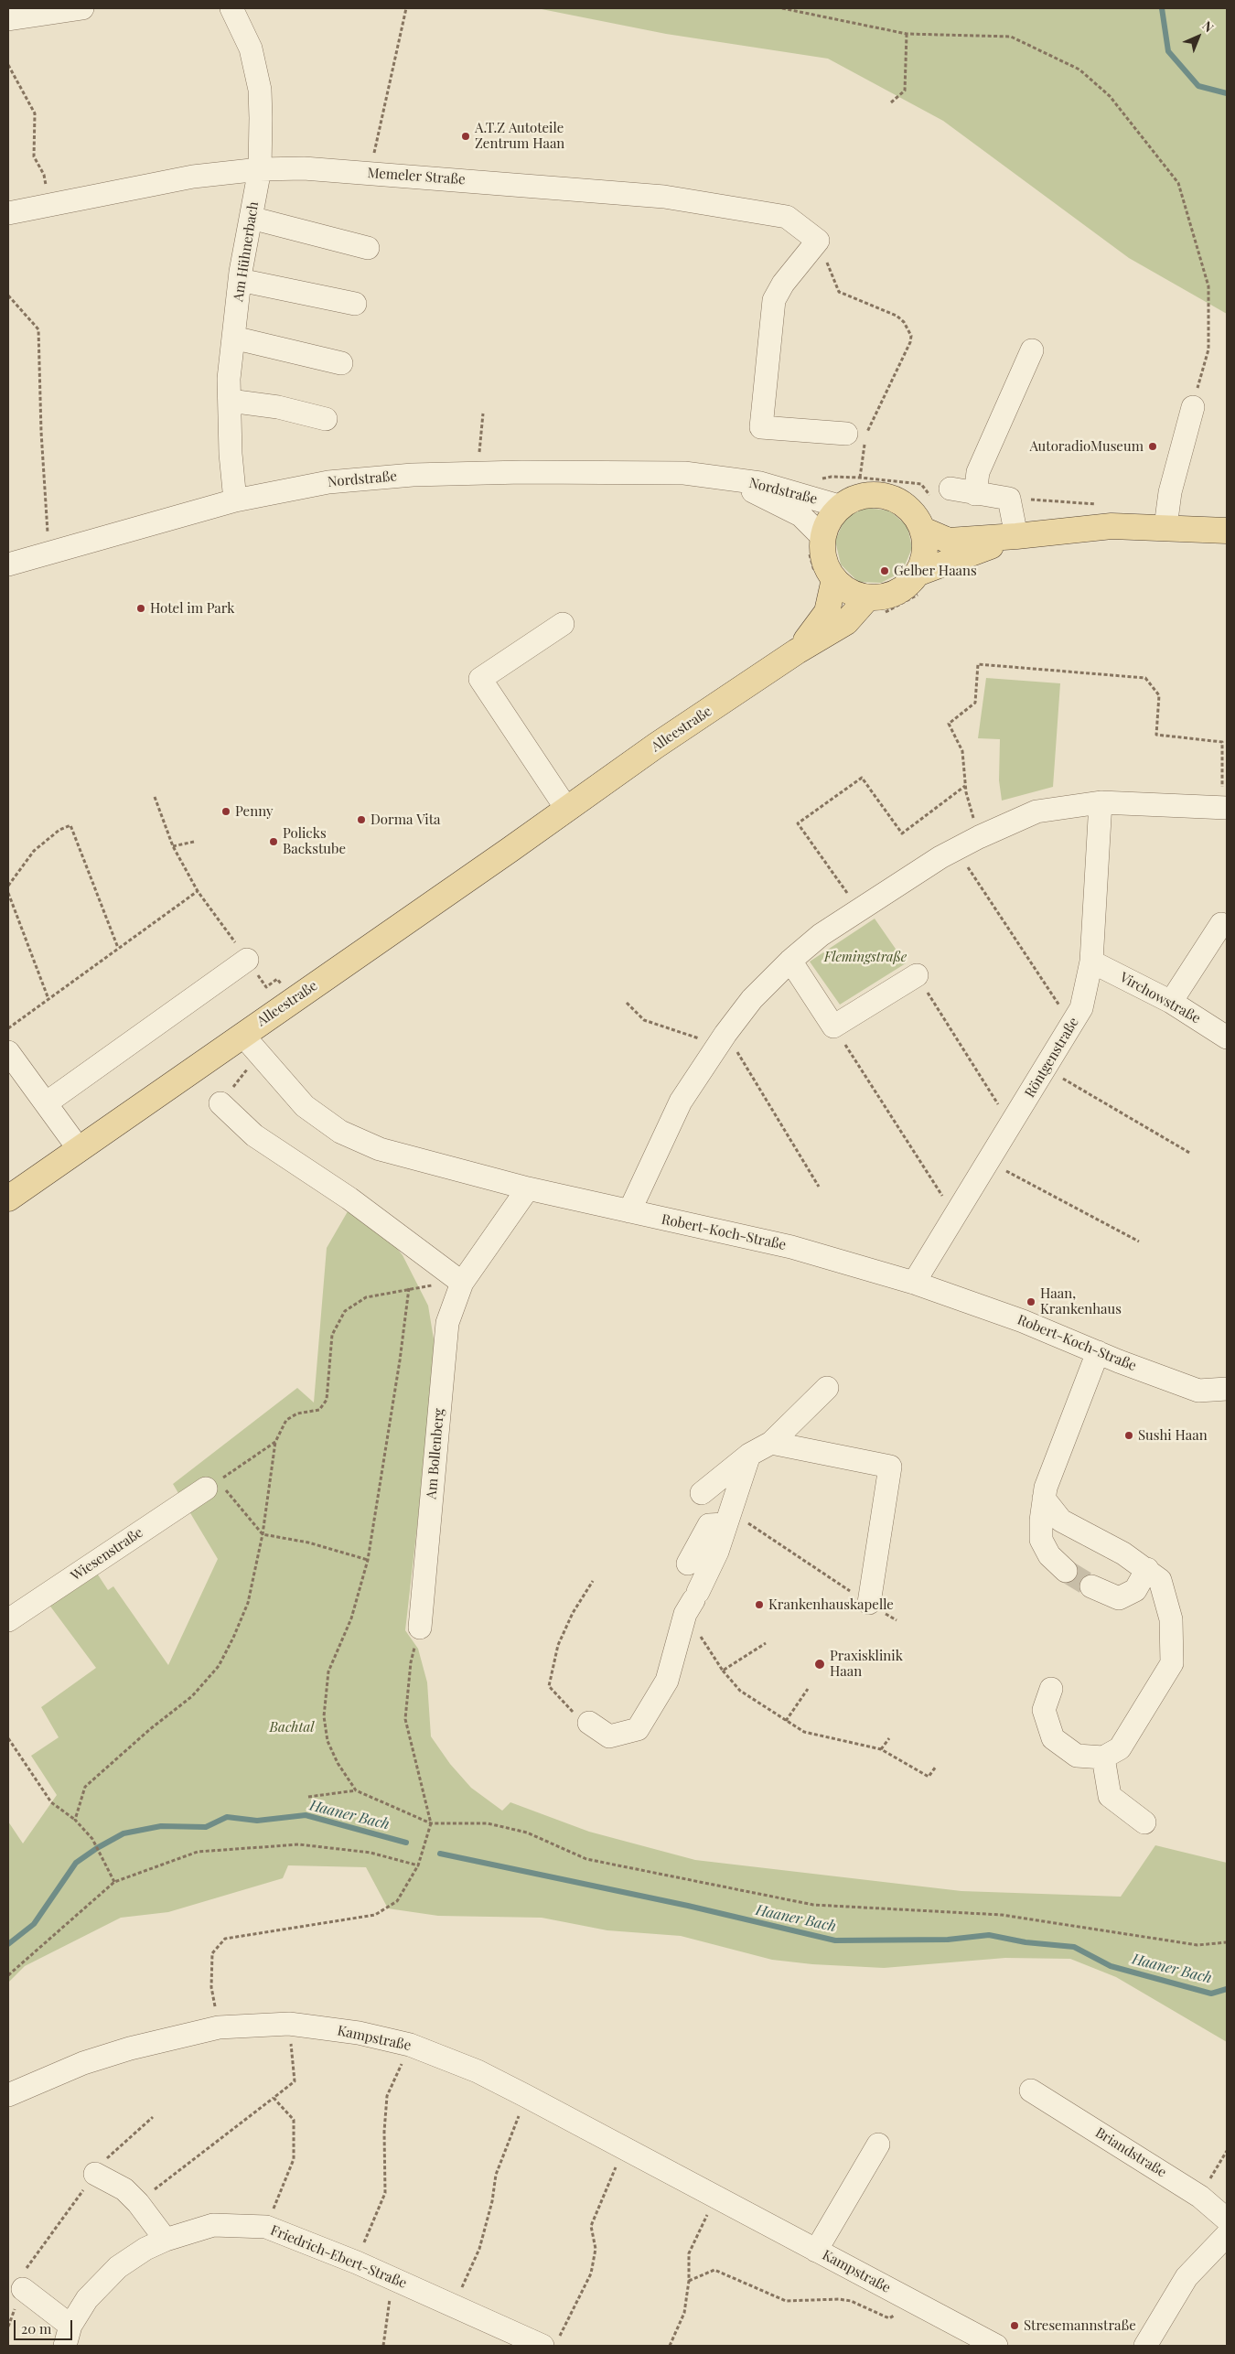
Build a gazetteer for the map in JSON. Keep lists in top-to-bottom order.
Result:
{
  "streets": {
    "main road": ["Alleestraße"],
    "street": [
      "Memeler Straße",
      "Am Hühnerbach",
      "Nordstraße",
      "Virchowstraße",
      "Röntgenstraße",
      "Robert-Koch-Straße",
      "Am Bollenberg",
      "Wiesenstraße",
      "Kampstraße",
      "Briandstraße",
      "Friedrich-Ebert-Straße"
    ]
  },
  "crossings": [
    ["Memeler Straße", "Am Hühnerbach"],
    ["Am Hühnerbach", "Nordstraße"],
    ["Nordstraße", "Alleestraße"],
    ["Alleestraße", "Robert-Koch-Straße"],
    ["Virchowstraße", "Röntgenstraße"],
    ["Röntgenstraße", "Robert-Koch-Straße"],
    ["Robert-Koch-Straße", "Am Bollenberg"]
  ],
  "water": ["Haaner Bach"],
  "parks": ["Flemingstraße", "Bachtal"],
  "places": [
    "A.T.Z Autoteile Zentrum Haan",
    "AutoradioMuseum",
    "Gelber Haans",
    "Hotel im Park",
    "Penny",
    "Dorma Vita",
    "Policks Backstube",
    "Haan, Krankenhaus",
    "Sushi Haan",
    "Krankenhauskapelle",
    "Praxisklinik Haan",
    "Stresemannstraße"
  ],
  "scale_bar": "20 m",
  "north": "top right"
}
